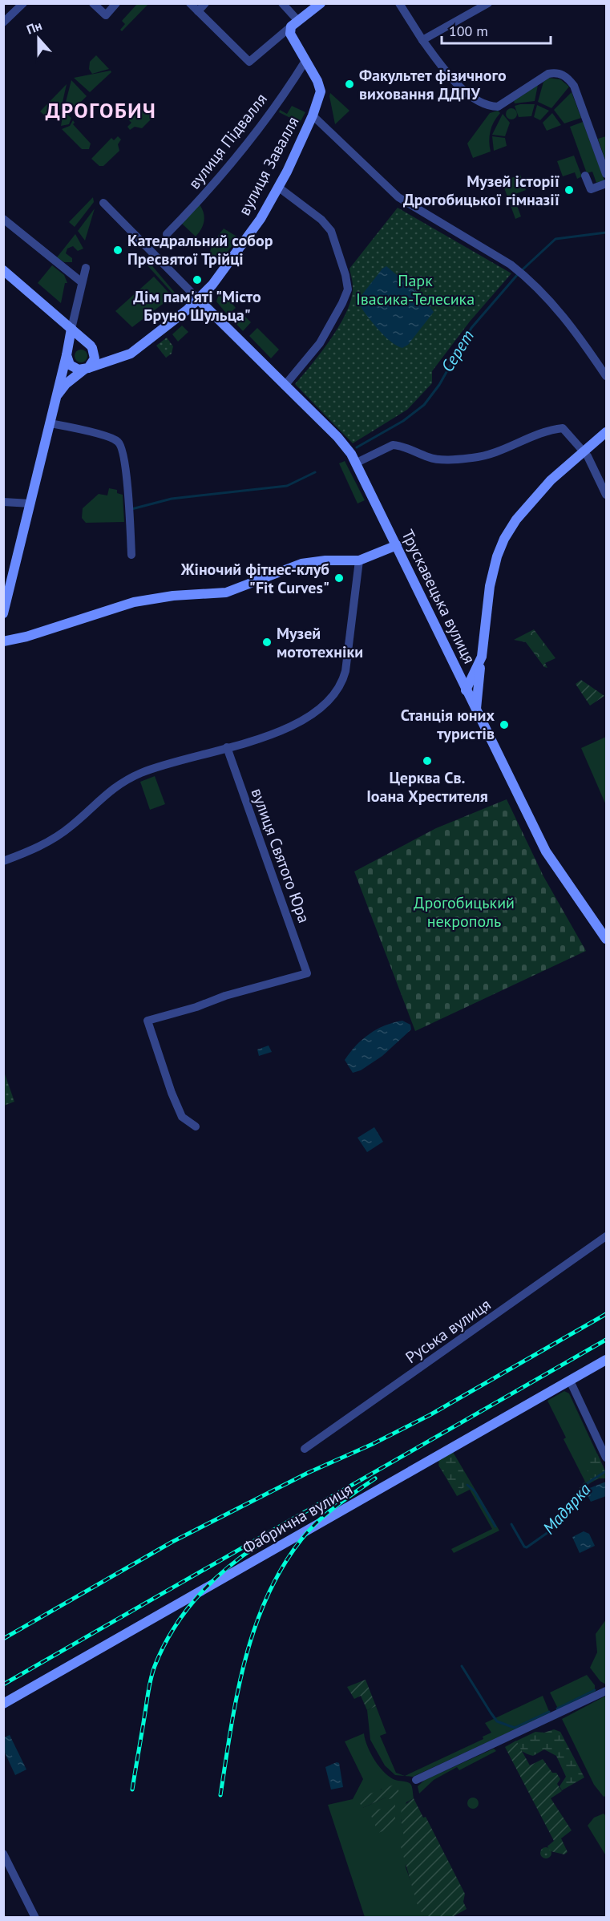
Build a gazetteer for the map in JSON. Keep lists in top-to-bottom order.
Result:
{
  "streets": {
    "street": [
      "вулиця Підвалля",
      "вулиця Завалля",
      "Трускавецька вулиця",
      "вулиця Святого Юра",
      "Руська вулиця",
      "Фабрична вулиця"
    ]
  },
  "crossings": [
    ["вулиця Підвалля", "вулиця Завалля"],
    ["вулиця Завалля", "Трускавецька вулиця"]
  ],
  "districts": ["ДРОГОБИЧ"],
  "water": ["Серет", "Мадярка"],
  "parks": ["Парк Івасика-Телесика", "Дрогобицький некрополь"],
  "places": [
    "Факультет фізичного виховання ДДПУ",
    "Музей історії Дрогобицької гімназії",
    "Катедральний собор Пресвятої Трійці",
    "Дім пам'яті \"Місто Бруно Шульца\"",
    "Жіночий фітнес-клуб \"Fit Curves\"",
    "Музей мототехніки",
    "Станція юних туристів",
    "Церква Св. Іоана Хрестителя"
  ],
  "scale_bar": "100 m",
  "north": "top"
}
